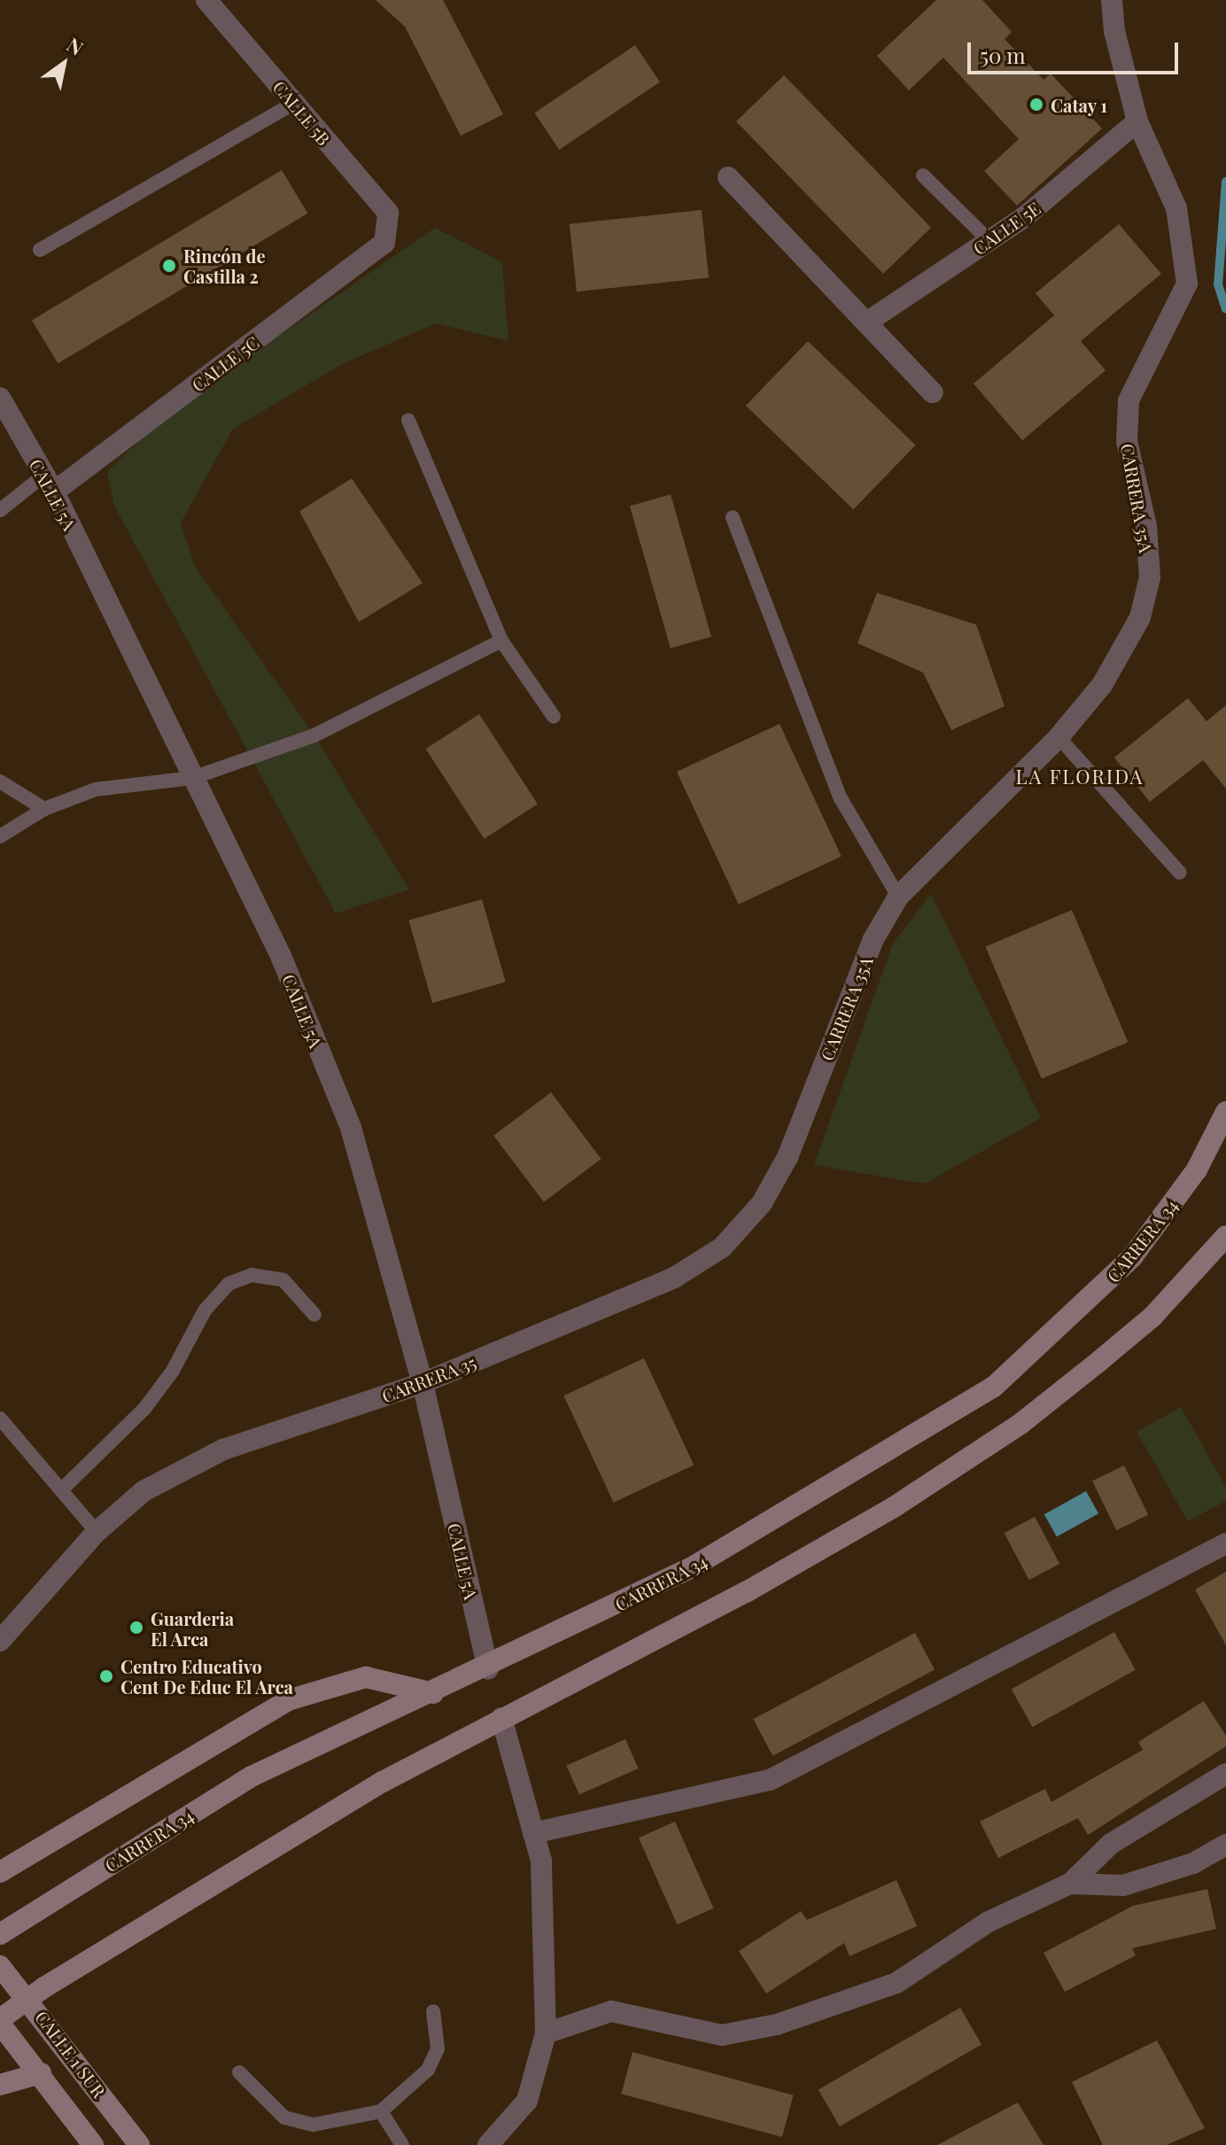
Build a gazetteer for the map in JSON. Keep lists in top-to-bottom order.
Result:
{
  "streets": {
    "street": [
      "CALLE 5B",
      "CALLE 5E",
      "CALLE 5C",
      "CALLE 5A",
      "CARRERA 35A",
      "CARRERA 34",
      "CARRERA 35",
      "CALLE 1 SUR"
    ]
  },
  "crossings": [
    ["CALLE 5B", "CALLE 5C"],
    ["CALLE 5E", "CARRERA 35A"],
    ["CALLE 5C", "CALLE 5A"],
    ["CALLE 5A", "CARRERA 34"],
    ["CALLE 5A", "CARRERA 35"],
    ["CARRERA 35A", "CARRERA 35"]
  ],
  "districts": ["LA FLORIDA"],
  "places": [
    "Catay 1",
    "Rincón de Castilla 2",
    "Guarderia El Arca",
    "Centro Educativo Cent De Educ El Arca"
  ],
  "scale_bar": "50 m",
  "north": "top right"
}
